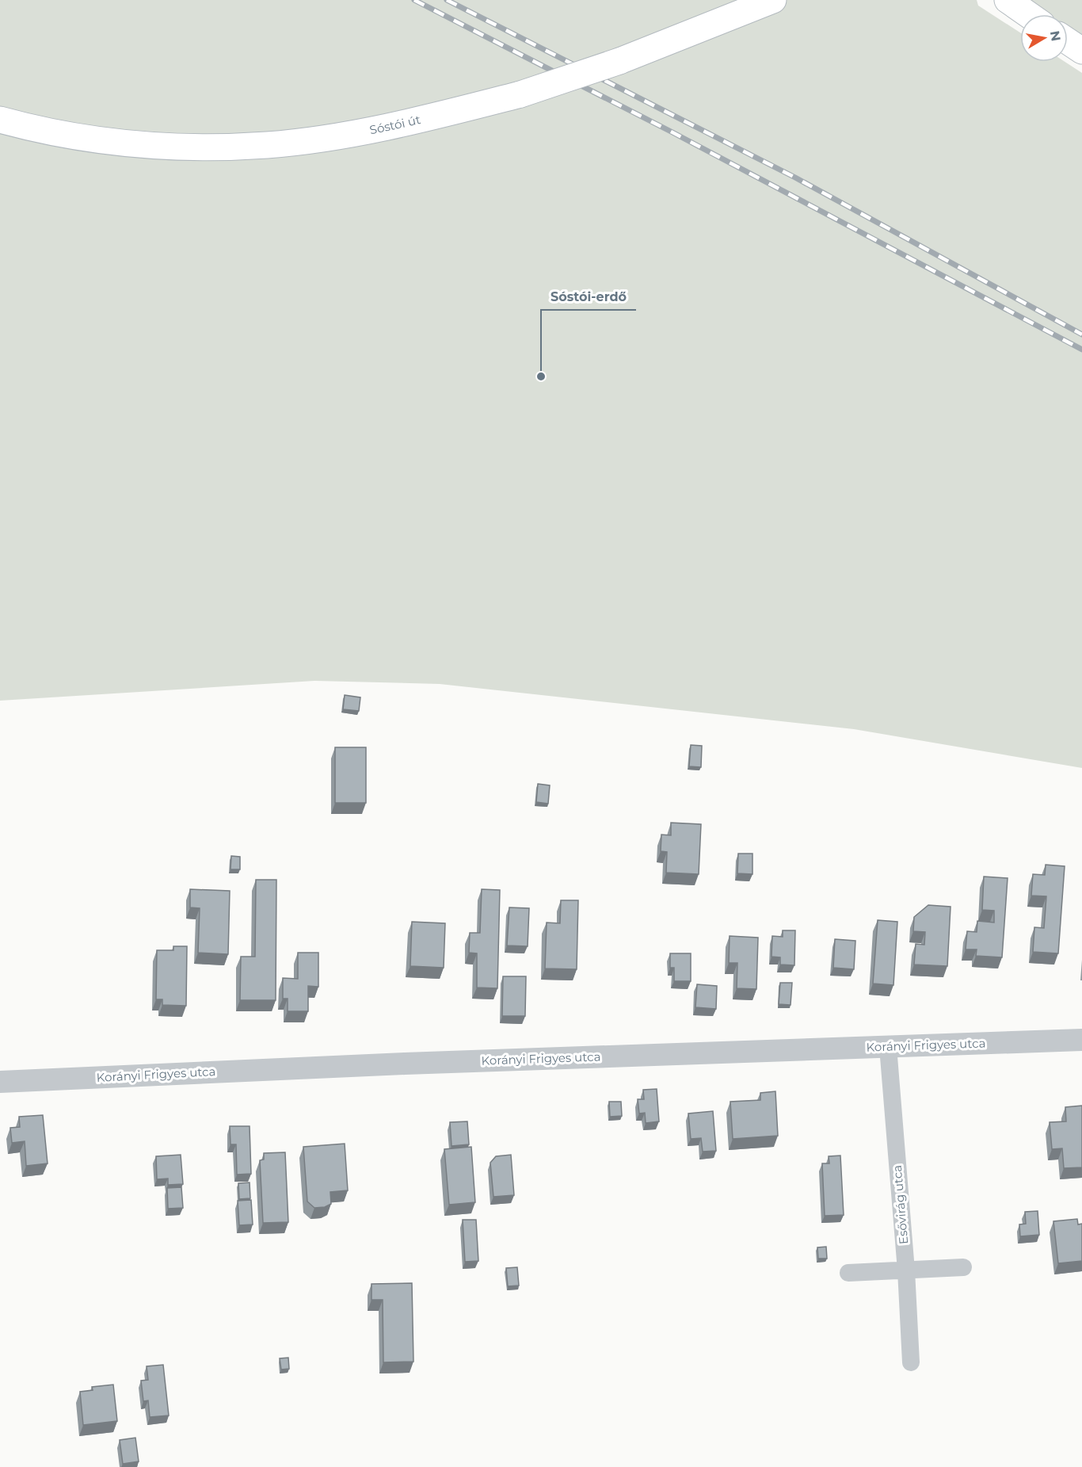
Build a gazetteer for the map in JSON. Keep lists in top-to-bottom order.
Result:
{
  "streets": {
    "main road": ["Sóstói út"],
    "street": ["Korányi Frigyes utca", "Esővirág utca"]
  },
  "crossings": [
    ["Korányi Frigyes utca", "Esővirág utca"]
  ],
  "places": ["Sóstói-erdő"],
  "north": "right"
}
